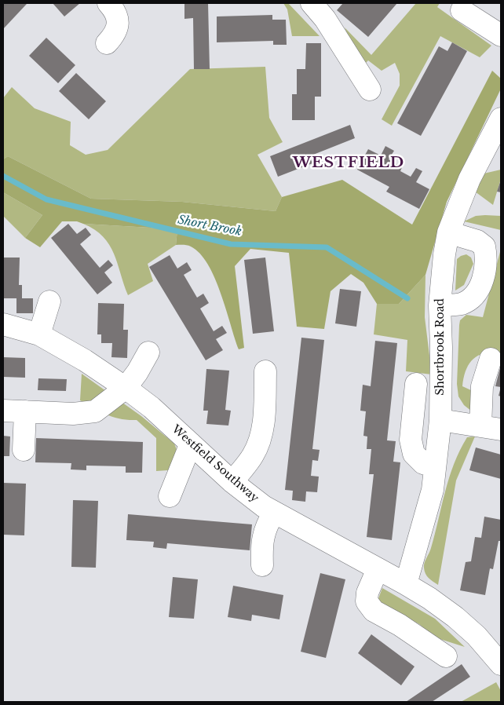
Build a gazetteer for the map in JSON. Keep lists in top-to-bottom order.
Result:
{
  "streets": {
    "street": ["Shortbrook Road", "Westfield Southway"]
  },
  "crossings": [
    ["Shortbrook Road", "Westfield Southway"]
  ],
  "districts": ["WESTFIELD"],
  "water": ["Short Brook"]
}
